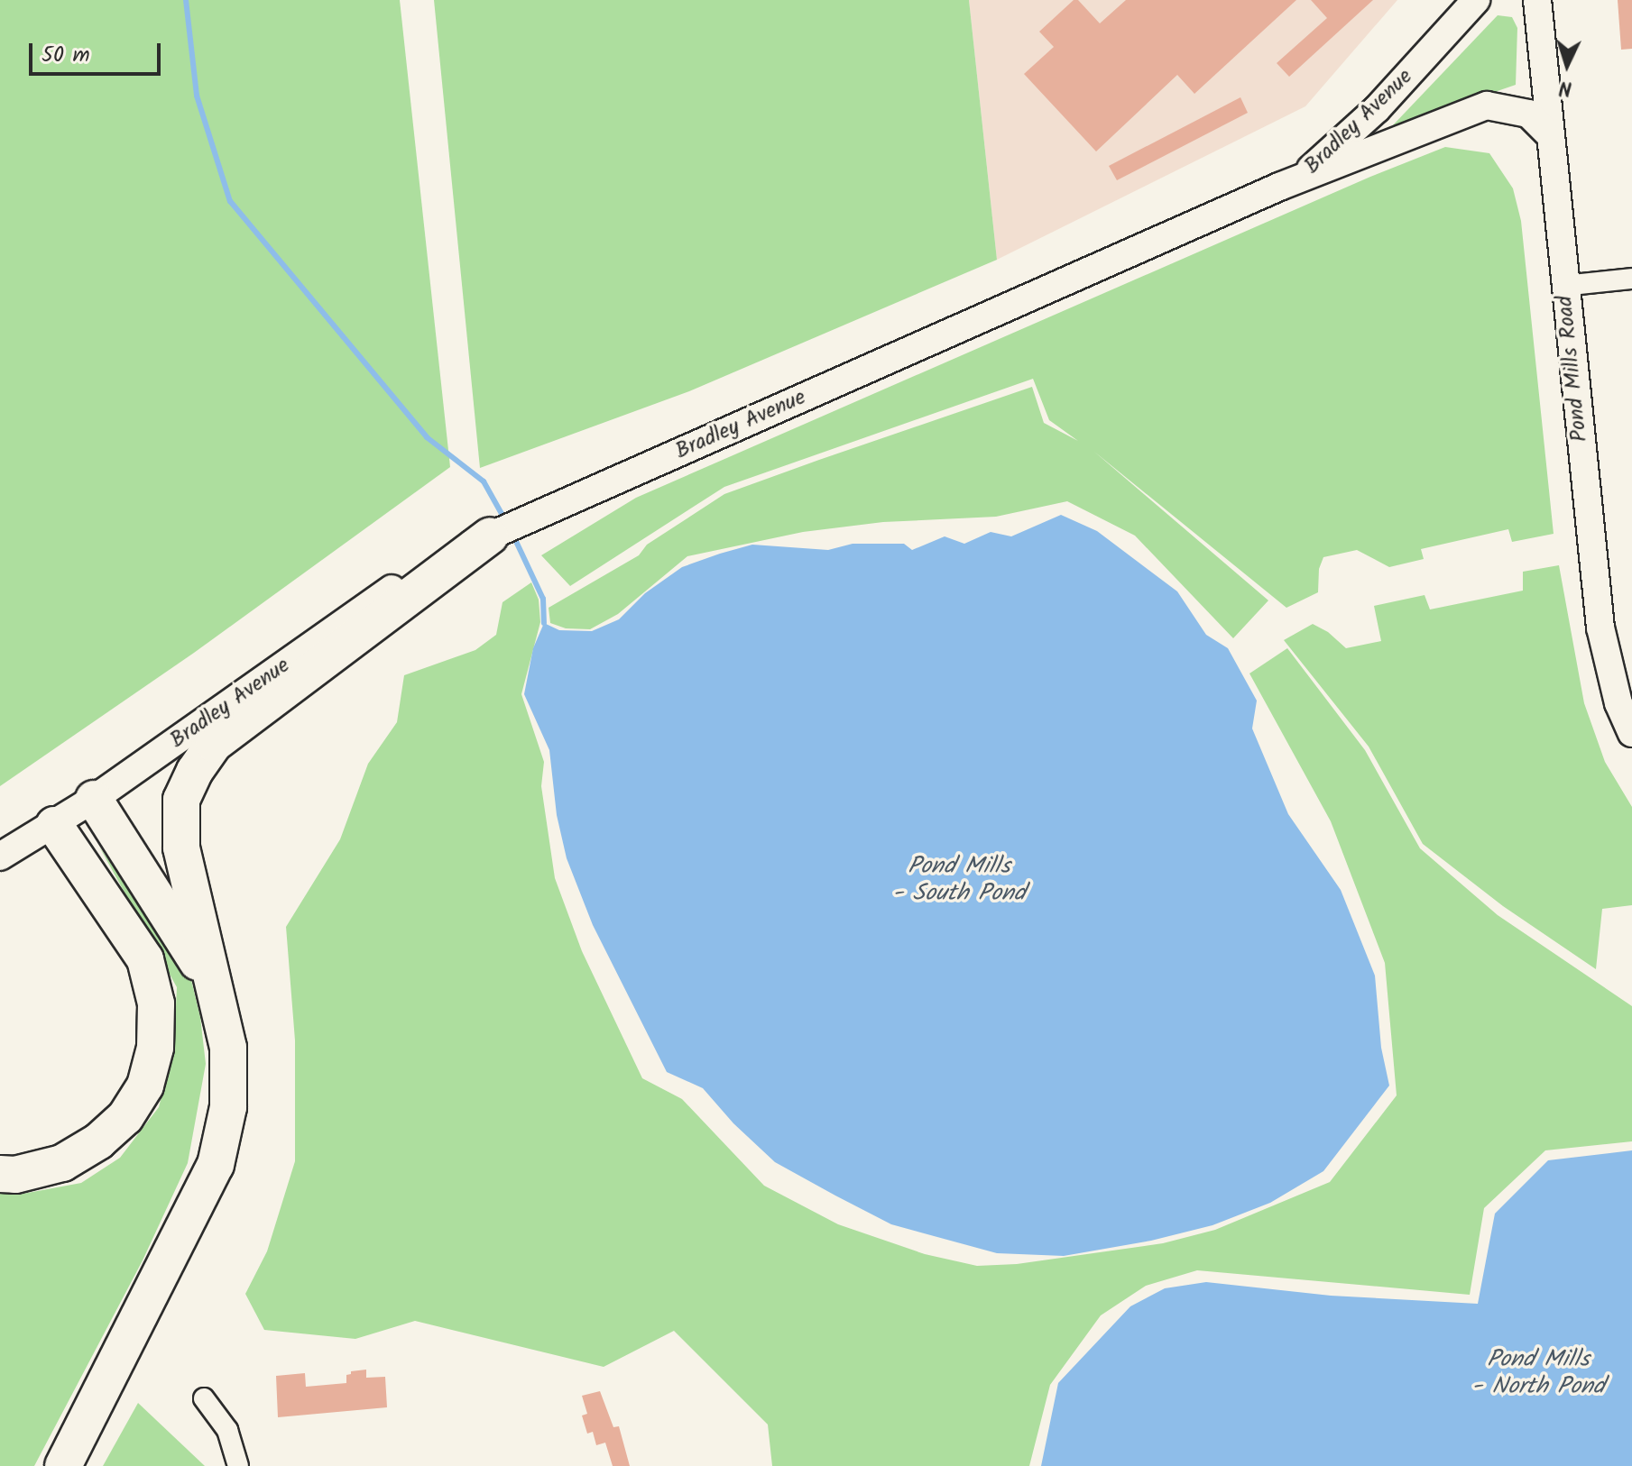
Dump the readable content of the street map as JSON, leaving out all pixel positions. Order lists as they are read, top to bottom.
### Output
{
  "streets": {
    "main road": ["Bradley Avenue", "Pond Mills Road"]
  },
  "water": ["Pond Mills - South Pond", "Pond Mills - North Pond"],
  "scale_bar": "50 m",
  "north": "bottom"
}
